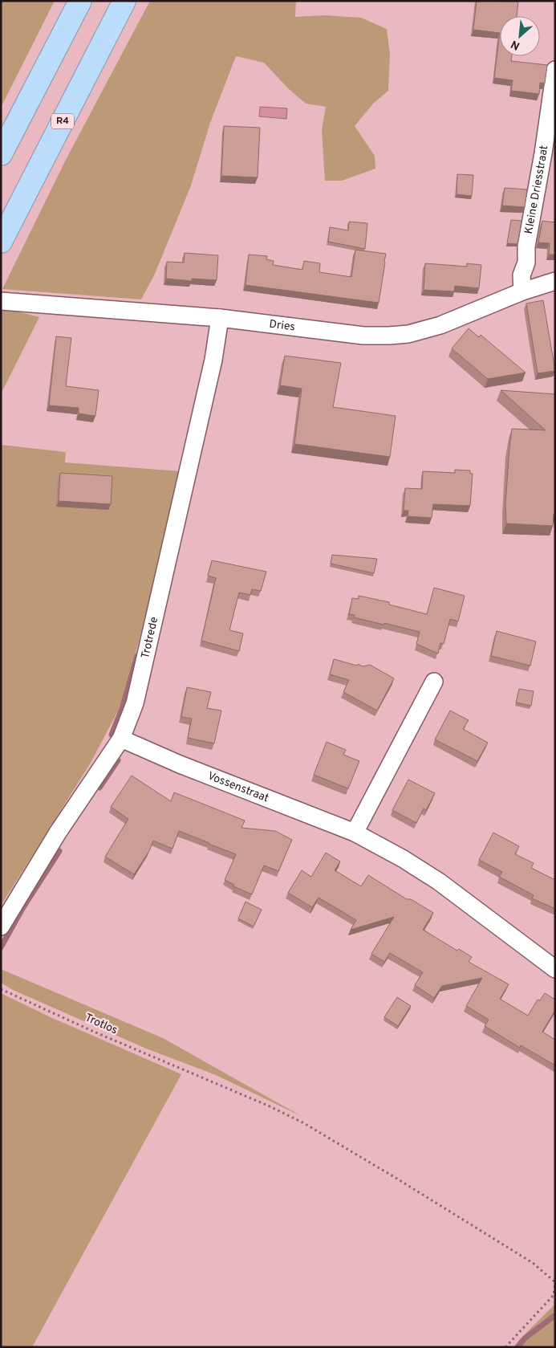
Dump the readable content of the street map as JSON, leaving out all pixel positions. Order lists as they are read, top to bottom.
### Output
{
  "streets": {
    "highway": ["R4"],
    "street": [
      "Kleine Driesstraat",
      "Dries",
      "Trotrede",
      "Vossenstraat"
    ],
    "path": ["Trotlos"]
  },
  "crossings": [
    ["Kleine Driesstraat", "Dries"],
    ["Dries", "Trotrede"],
    ["Trotrede", "Vossenstraat"]
  ],
  "north": "bottom left"
}
